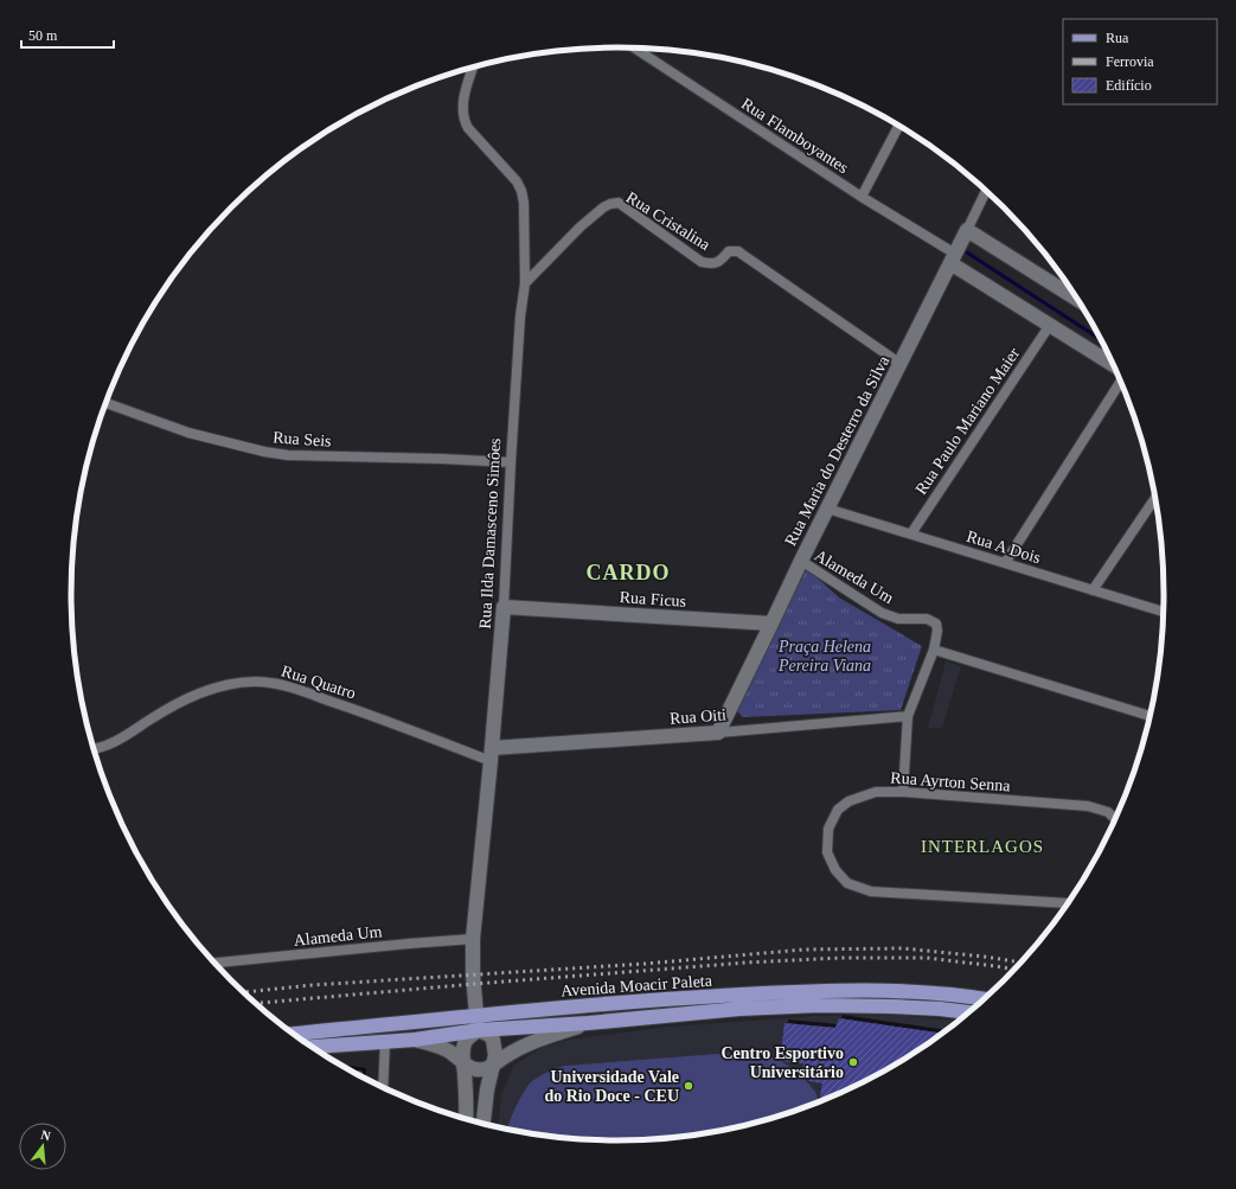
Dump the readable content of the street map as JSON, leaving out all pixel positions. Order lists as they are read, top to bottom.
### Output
{
  "streets": {
    "main road": ["Avenida Moacir Paleta"],
    "street": [
      "Rua Flamboyantes",
      "Rua Cristalina",
      "Rua Paulo Mariano Maier",
      "Rua Seis",
      "Rua Maria do Desterro da Silva",
      "Rua Ilda Damasceno Simôes",
      "Rua A Dois",
      "Alameda Um",
      "Rua Ficus",
      "Rua Quatro",
      "Rua Oiti",
      "Rua Ayrton Senna"
    ]
  },
  "crossings": [
    ["Rua Flamboyantes", "Rua Maria do Desterro da Silva"],
    ["Rua Cristalina", "Rua Maria do Desterro da Silva"],
    ["Rua Cristalina", "Rua Ilda Damasceno Simôes"],
    ["Rua Paulo Mariano Maier", "Rua A Dois"],
    ["Rua Seis", "Rua Ilda Damasceno Simôes"],
    ["Rua Maria do Desterro da Silva", "Rua A Dois"],
    ["Rua Maria do Desterro da Silva", "Alameda Um"],
    ["Rua Maria do Desterro da Silva", "Rua Ficus"],
    ["Rua Maria do Desterro da Silva", "Rua Oiti"],
    ["Rua Ilda Damasceno Simôes", "Alameda Um"],
    ["Rua Ilda Damasceno Simôes", "Rua Ficus"],
    ["Rua Ilda Damasceno Simôes", "Rua Quatro"],
    ["Rua Ilda Damasceno Simôes", "Rua Oiti"],
    ["Rua Ilda Damasceno Simôes", "Avenida Moacir Paleta"],
    ["Alameda Um", "Rua Oiti"],
    ["Alameda Um", "Rua Ayrton Senna"],
    ["Rua Quatro", "Rua Oiti"]
  ],
  "districts": ["CARDO", "INTERLAGOS"],
  "parks": ["Praça Helena Pereira Viana"],
  "places": ["Centro Esportivo Universitário", "Universidade Vale do Rio Doce - CEU"],
  "legend": ["Rua", "Ferrovia", "Edifício"],
  "scale_bar": "50 m",
  "north": "top"
}
